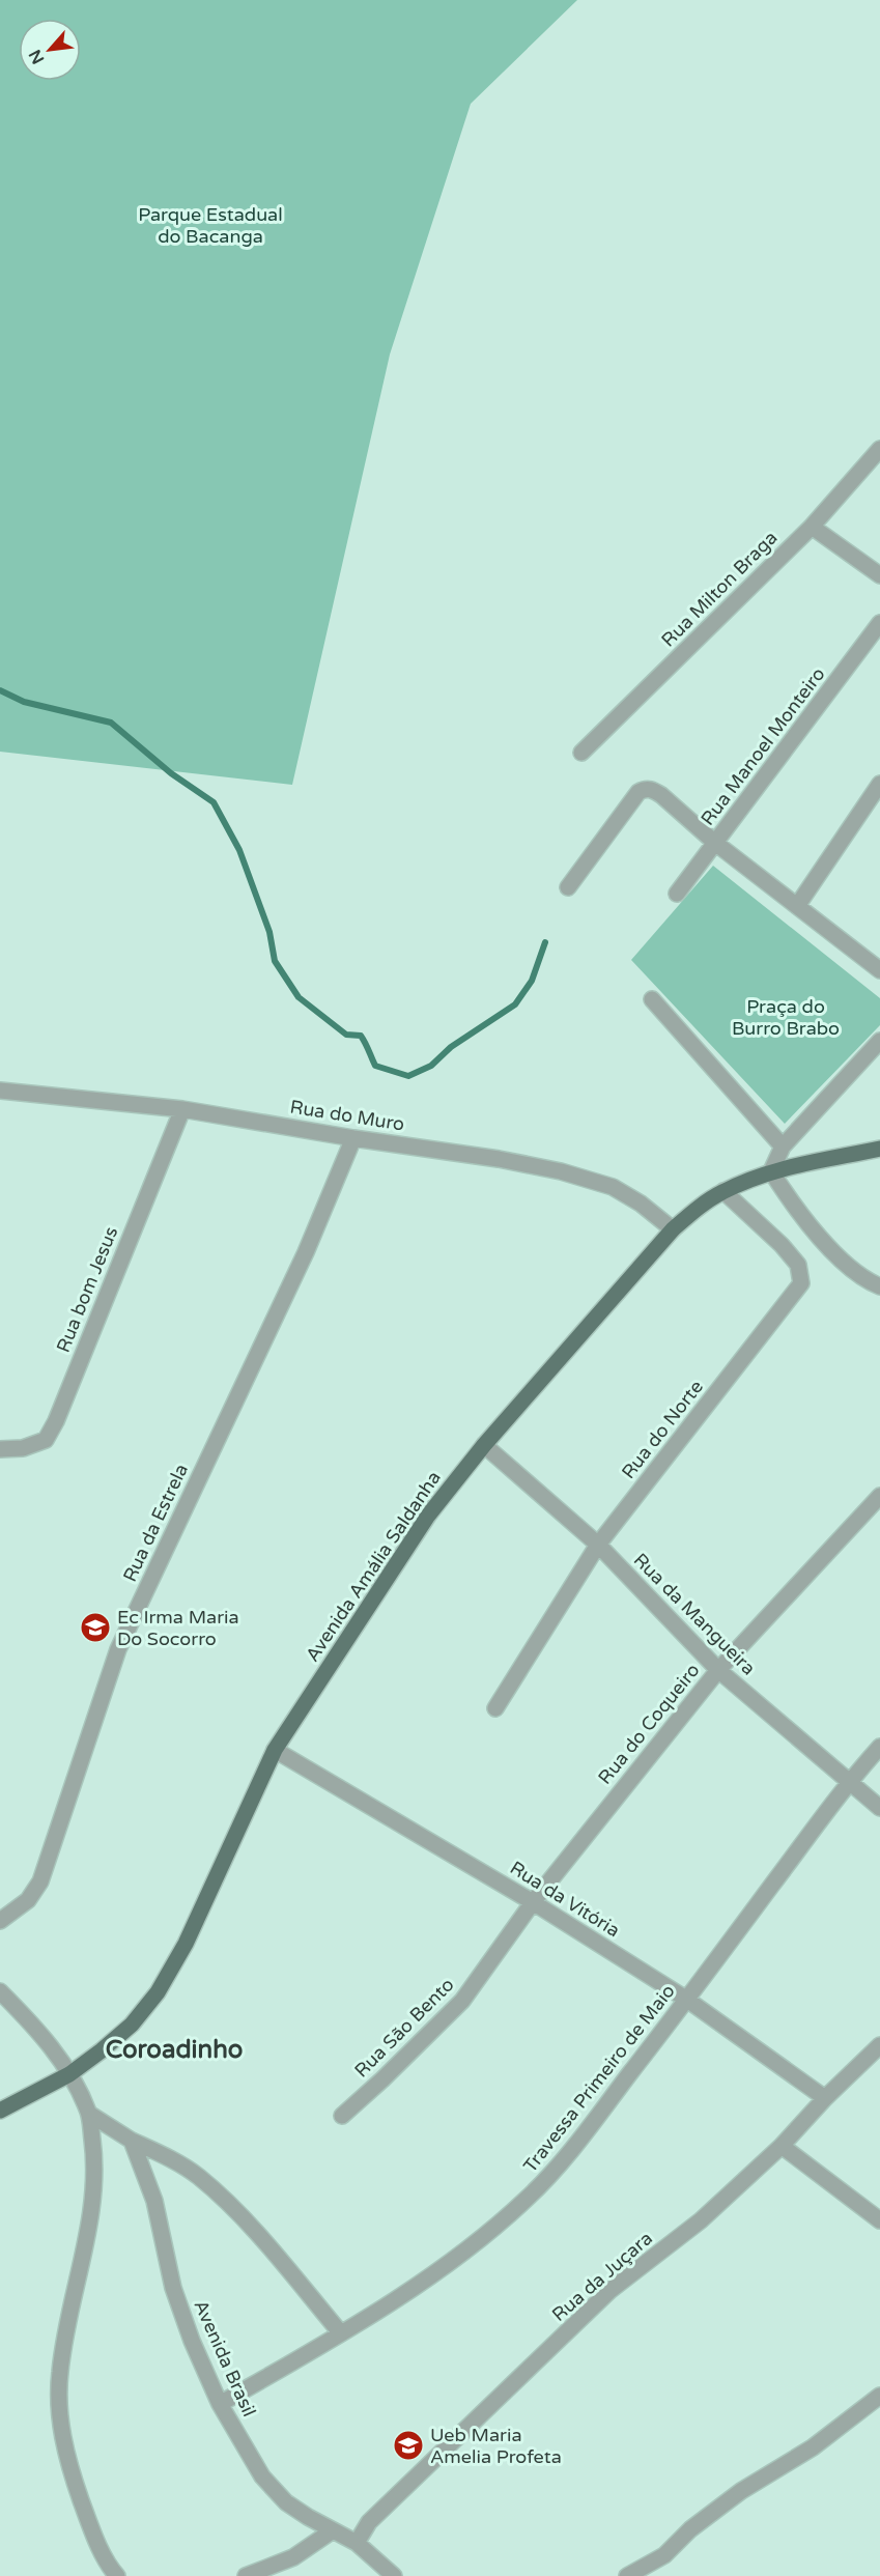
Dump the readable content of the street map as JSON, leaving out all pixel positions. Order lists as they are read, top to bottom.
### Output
{
  "streets": {
    "main road": ["Avenida Amália Saldanha"],
    "street": [
      "Rua Milton Braga",
      "Rua Manoel Monteiro",
      "Rua do Muro",
      "Rua bom Jesus",
      "Rua do Norte",
      "Rua da Estrela",
      "Rua da Mangueira",
      "Rua do Coqueiro",
      "Rua da Vitória",
      "Rua São Bento",
      "Travessa Primeiro de Maio",
      "Rua da Juçara",
      "Avenida Brasil"
    ]
  },
  "crossings": [
    ["Rua do Muro", "Rua bom Jesus"],
    ["Rua do Muro", "Rua da Estrela"],
    ["Rua do Muro", "Avenida Amália Saldanha"],
    ["Rua do Norte", "Avenida Amália Saldanha"],
    ["Rua do Norte", "Rua da Mangueira"],
    ["Avenida Amália Saldanha", "Rua da Mangueira"],
    ["Avenida Amália Saldanha", "Rua da Vitória"],
    ["Rua da Mangueira", "Rua do Coqueiro"],
    ["Rua da Mangueira", "Travessa Primeiro de Maio"],
    ["Rua do Coqueiro", "Rua da Vitória"],
    ["Rua do Coqueiro", "Rua São Bento"],
    ["Rua da Vitória", "Rua São Bento"],
    ["Rua da Vitória", "Travessa Primeiro de Maio"],
    ["Rua da Vitória", "Rua da Juçara"],
    ["Travessa Primeiro de Maio", "Avenida Brasil"],
    ["Rua da Juçara", "Avenida Brasil"]
  ],
  "districts": ["Coroadinho"],
  "parks": ["Parque Estadual do Bacanga", "Praça do Burro Brabo"],
  "places": {
    "school or university": ["Ec Irma Maria Do Socorro", "Ueb Maria Amelia Profeta"]
  },
  "north": "bottom left"
}
